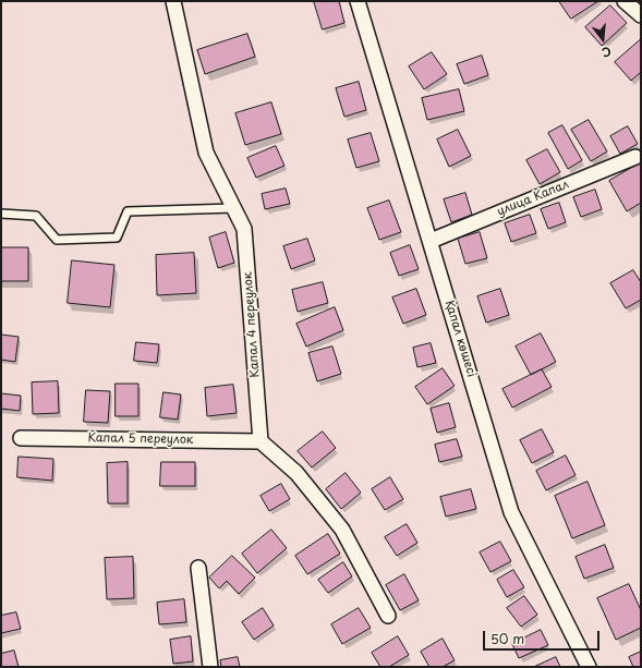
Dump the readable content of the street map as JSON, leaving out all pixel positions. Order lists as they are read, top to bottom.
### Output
{
  "streets": {
    "street": [
      "улица Капал",
      "Капал 4 переулок",
      "Қапал көшесі",
      "Капал 5 переулок"
    ]
  },
  "crossings": [
    ["улица Капал", "Қапал көшесі"],
    ["Капал 4 переулок", "Капал 5 переулок"]
  ],
  "scale_bar": "50 m",
  "north": "bottom"
}
